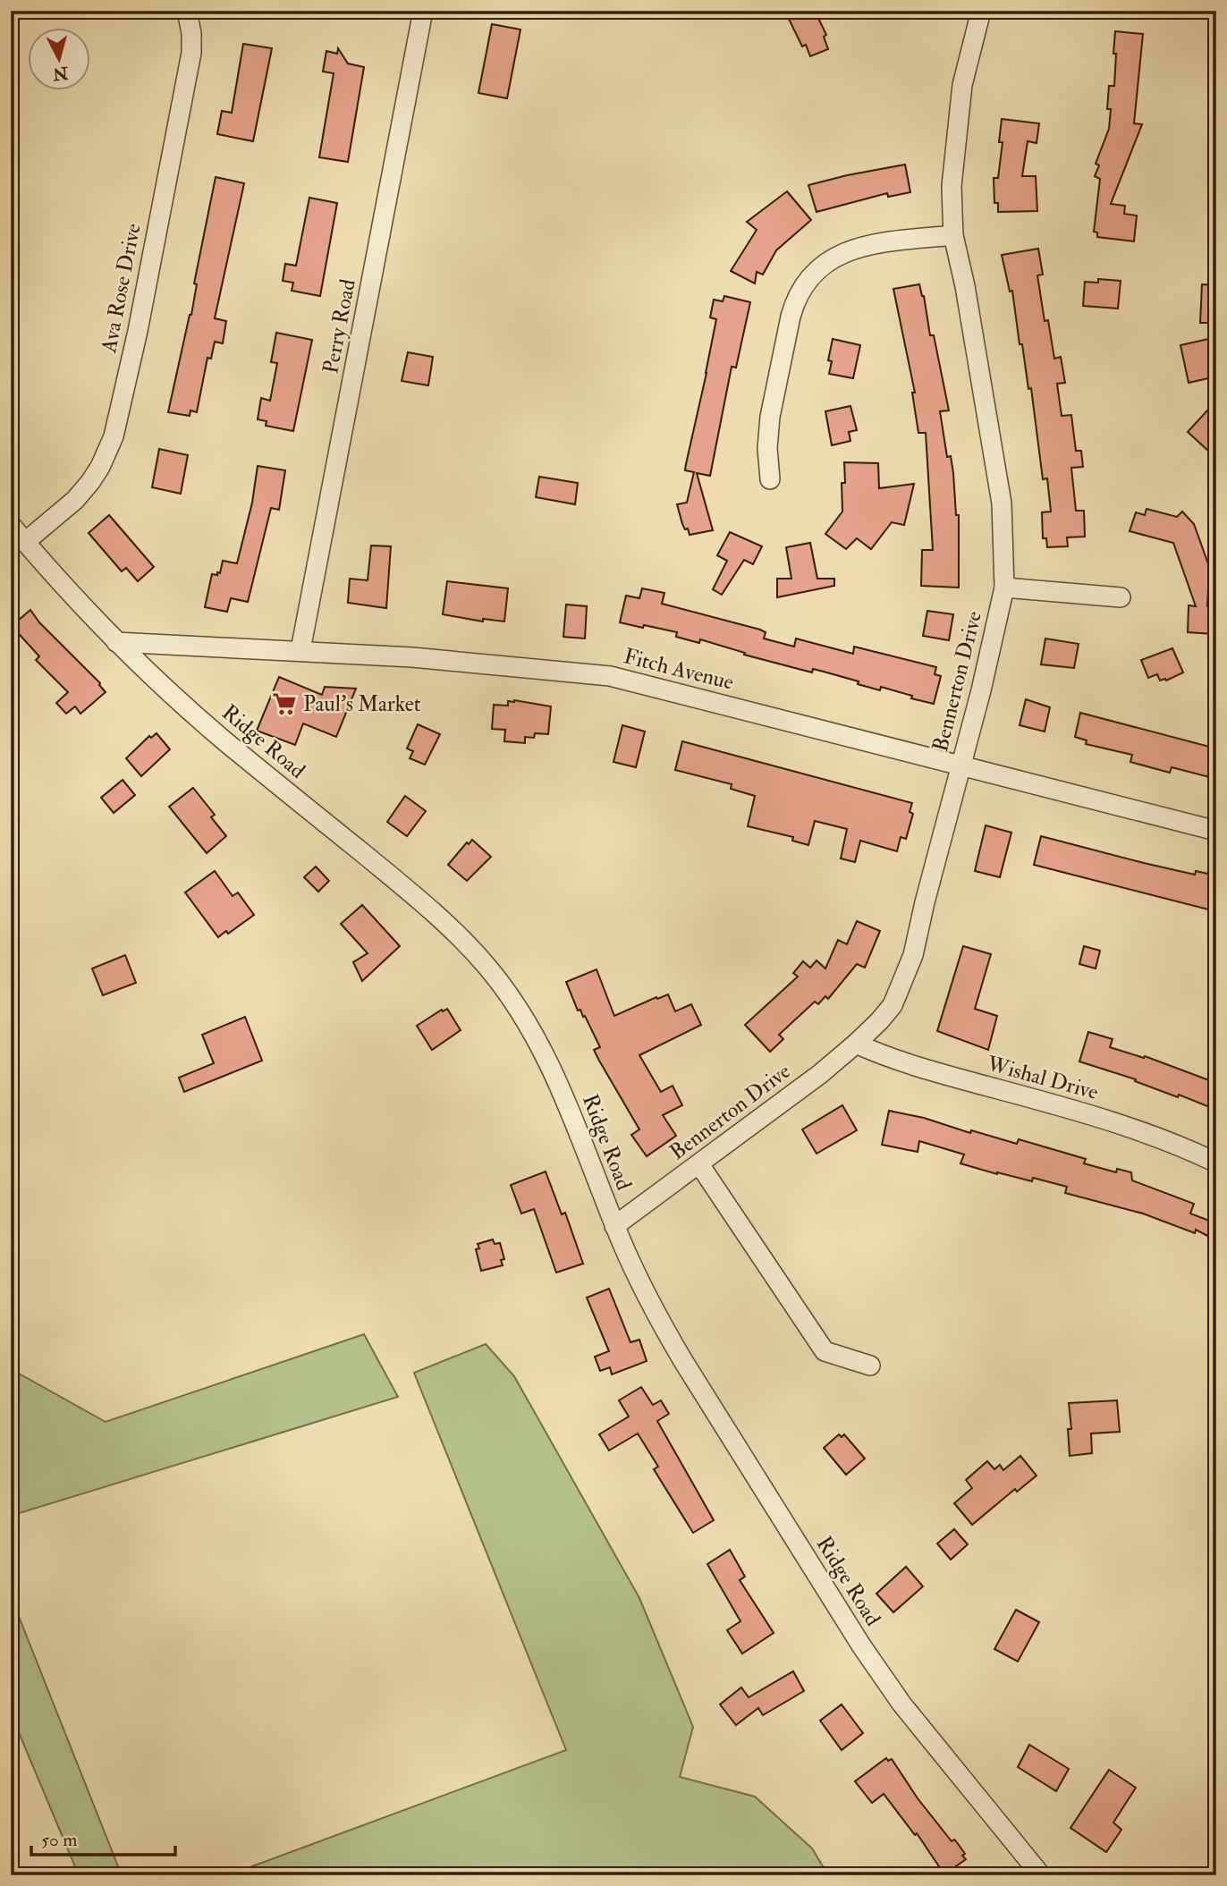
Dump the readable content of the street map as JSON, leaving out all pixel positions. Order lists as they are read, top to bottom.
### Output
{
  "streets": {
    "street": [
      "Ava Rose Drive",
      "Perry Road",
      "Fitch Avenue",
      "Bennerton Drive",
      "Ridge Road",
      "Wishal Drive"
    ]
  },
  "crossings": [
    ["Ava Rose Drive", "Ridge Road"],
    ["Perry Road", "Fitch Avenue"],
    ["Fitch Avenue", "Bennerton Drive"],
    ["Fitch Avenue", "Ridge Road"],
    ["Bennerton Drive", "Ridge Road"],
    ["Bennerton Drive", "Wishal Drive"]
  ],
  "places": {
    "supermarket": ["Paul’s Market"]
  },
  "scale_bar": "50 m",
  "north": "bottom"
}
